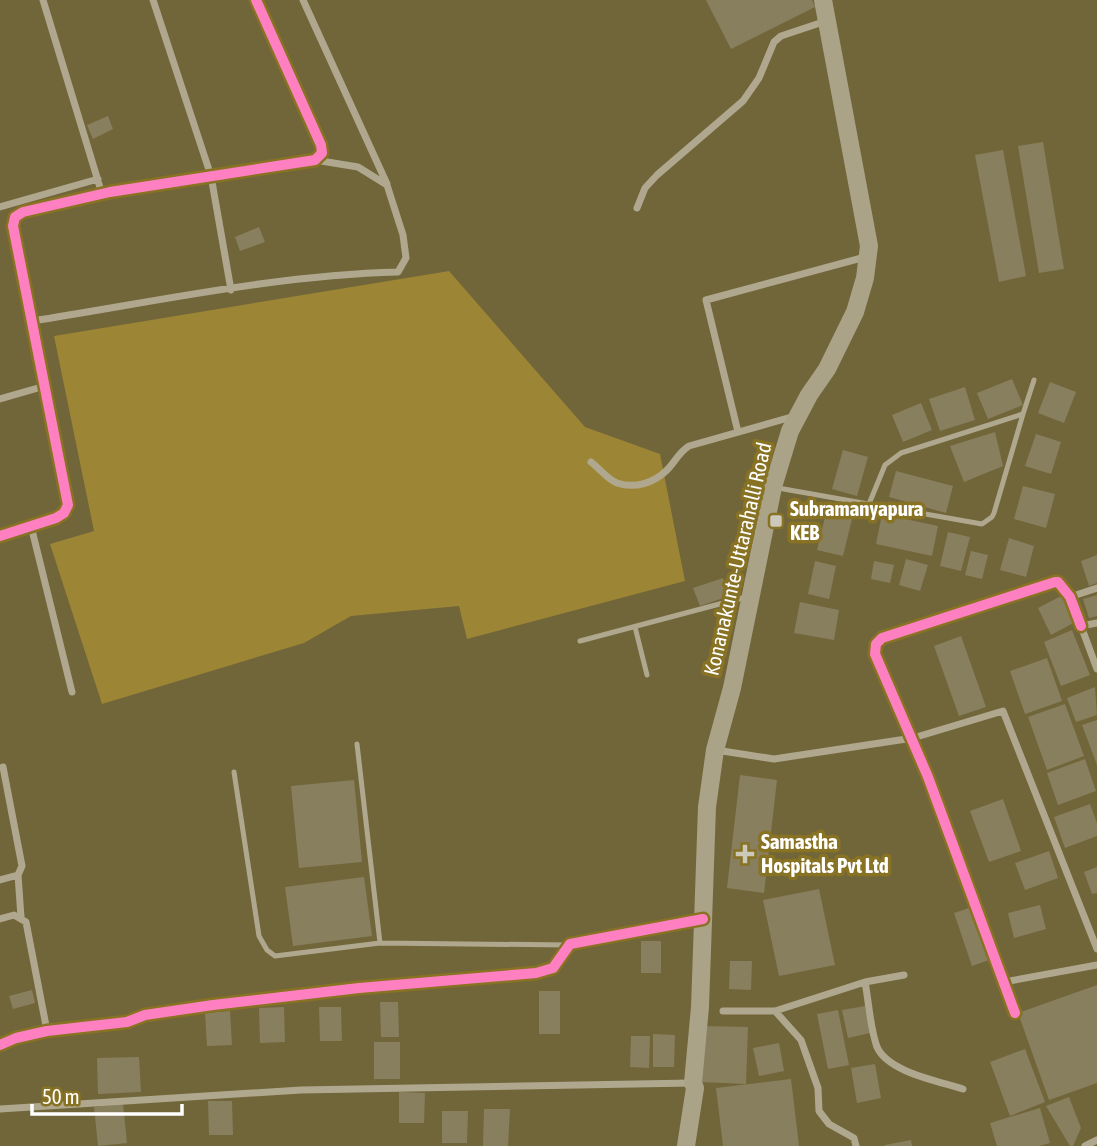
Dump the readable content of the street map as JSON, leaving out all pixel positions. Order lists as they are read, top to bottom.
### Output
{
  "streets": {
    "main road": ["Konanakunte-Uttarahalli Road"]
  },
  "places": {
    "transit": ["Subramanyapura KEB"],
    "health": ["Samastha Hospitals Pvt Ltd"]
  },
  "scale_bar": "50 m"
}
